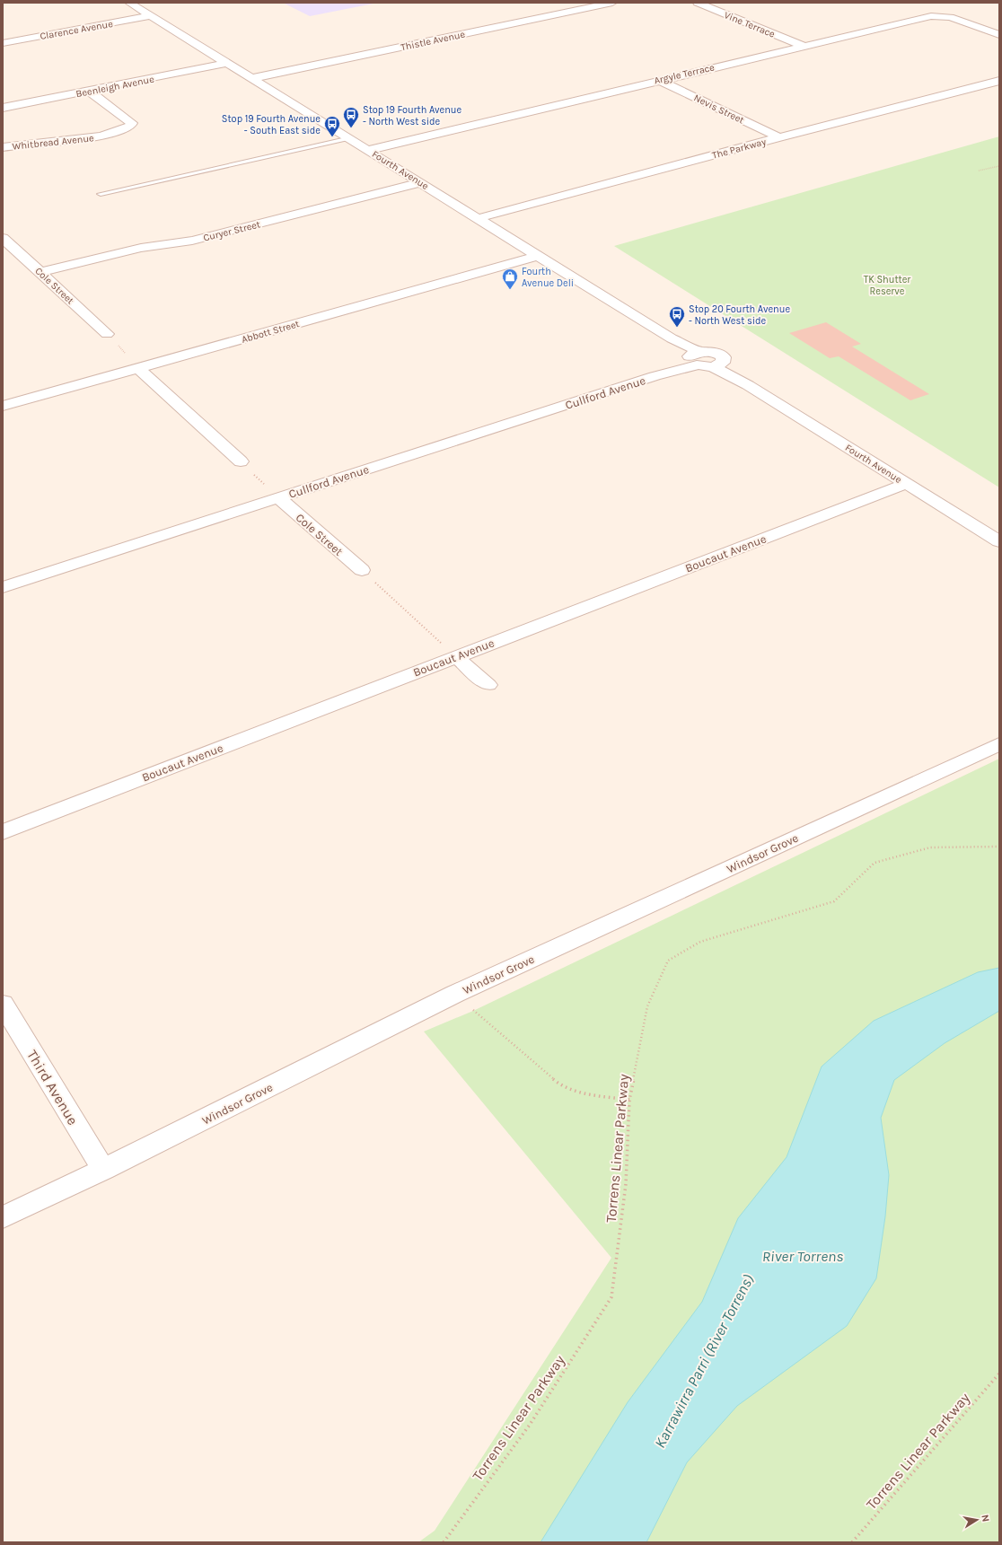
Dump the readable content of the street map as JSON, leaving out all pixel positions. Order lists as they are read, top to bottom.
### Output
{
  "streets": {
    "street": [
      "Vine Terrace",
      "Clarence Avenue",
      "Thistle Avenue",
      "Argyle Terrace",
      "Beenleigh Avenue",
      "Nevis Street",
      "Whitbread Avenue",
      "The Parkway",
      "Fourth Avenue",
      "Curyer Street",
      "Cole Street",
      "Abbott Street",
      "Cullford Avenue",
      "Boucaut Avenue",
      "Windsor Grove",
      "Third Avenue"
    ],
    "path": ["Torrens Linear Parkway"]
  },
  "crossings": [
    ["Vine Terrace", "Argyle Terrace"],
    ["Clarence Avenue", "Fourth Avenue"],
    ["Thistle Avenue", "Fourth Avenue"],
    ["Argyle Terrace", "Nevis Street"],
    ["Argyle Terrace", "Fourth Avenue"],
    ["Beenleigh Avenue", "Whitbread Avenue"],
    ["Beenleigh Avenue", "Fourth Avenue"],
    ["Nevis Street", "The Parkway"],
    ["The Parkway", "Fourth Avenue"],
    ["Fourth Avenue", "Curyer Street"],
    ["Fourth Avenue", "Abbott Street"],
    ["Fourth Avenue", "Cullford Avenue"],
    ["Fourth Avenue", "Boucaut Avenue"],
    ["Curyer Street", "Cole Street"],
    ["Cole Street", "Cullford Avenue"],
    ["Windsor Grove", "Third Avenue"]
  ],
  "water": ["River Torrens", "Karrawirra Parri (River Torrens)"],
  "parks": ["TK Shutter Reserve"],
  "places": {
    "bus stop": ["Stop 19 Fourth Avenue - North West side", "Stop 19 Fourth Avenue - South East side", "Stop 20 Fourth Avenue - North West side"],
    "shop": ["Fourth Avenue Deli"]
  },
  "north": "right"
}
